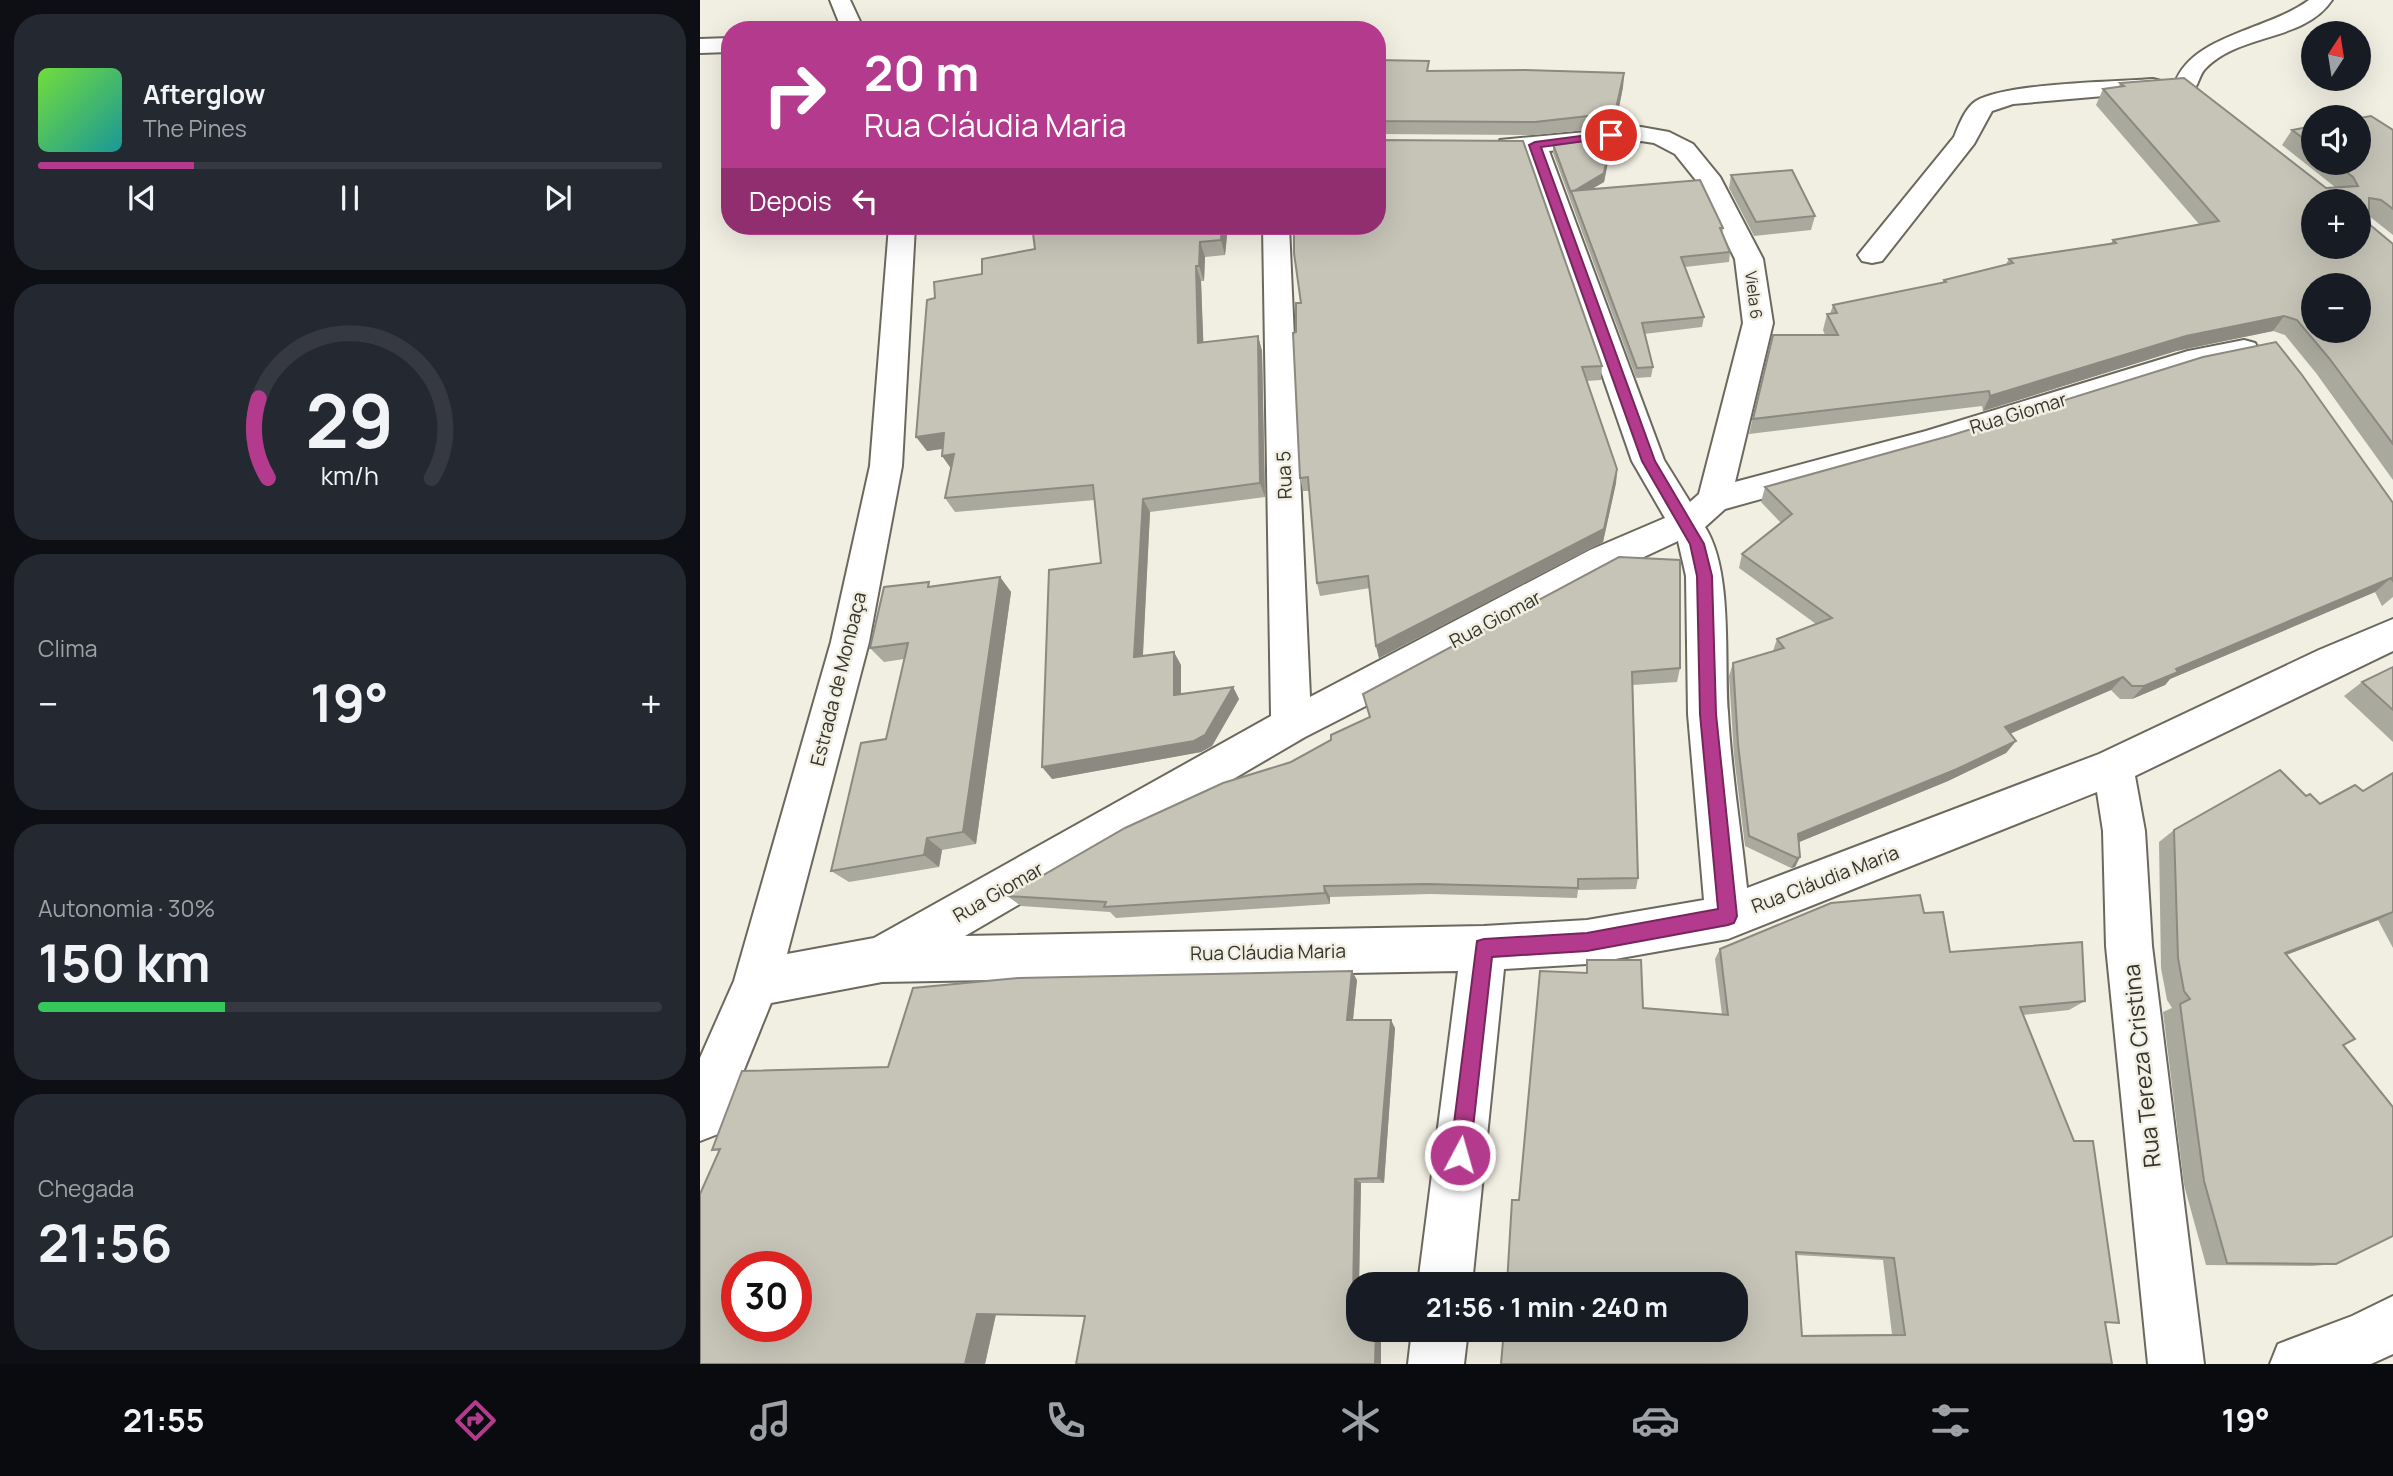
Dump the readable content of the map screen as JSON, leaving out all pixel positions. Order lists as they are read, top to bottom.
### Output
{
  "streets": {
    "street": [
      "Viela 6",
      "Rua Giomar",
      "Rua 5",
      "Estrada de Monbaça",
      "Rua Cláudia Maria",
      "Rua Tereza Cristina"
    ]
  },
  "crossings": [
    ["Viela 6", "Rua Giomar"],
    ["Rua Giomar", "Rua 5"],
    ["Rua Giomar", "Estrada de Monbaça"],
    ["Rua Giomar", "Rua Cláudia Maria"],
    ["Rua Cláudia Maria", "Rua Tereza Cristina"]
  ],
  "north": "top",
  "page": {
    "map_buttons": ["+", "−"],
    "turn": ["20 m", "Rua Cláudia Maria"],
    "song": ["Afterglow", "The Pines"],
    "then": "Depois",
    "tile": [
      "Clima",
      ["Autonomia · 30%", "150 km"],
      ["Chegada", "21:56"]
    ],
    "heat": ["−", "19°", "+"],
    "limit": "30",
    "trip": "21:56 · 1 min · 240 m",
    "tabs": ["21:55", "19°"],
    "gauge": ["29", "km/h"]
  }
}
